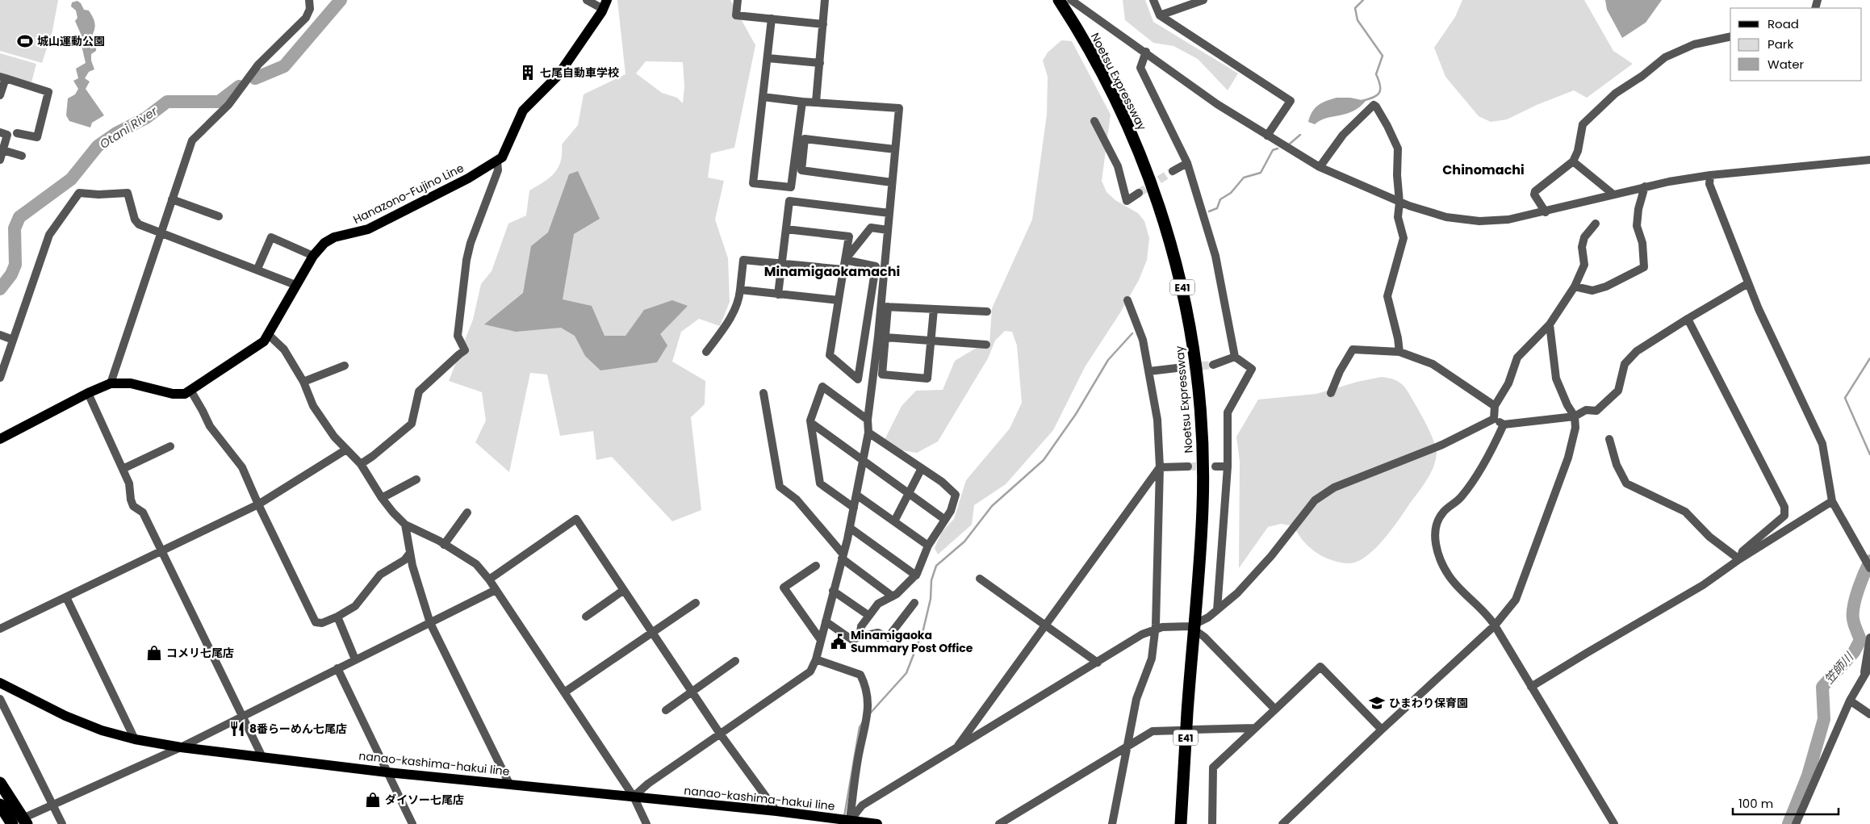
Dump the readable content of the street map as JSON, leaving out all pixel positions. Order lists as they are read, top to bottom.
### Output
{
  "streets": {
    "highway": ["Noetsu Expressway", "E41"],
    "main road": ["Hanazono-Fujino Line", "nanao-kashima-hakui line"]
  },
  "districts": ["Chinomachi", "Minamigaokamachi"],
  "water": ["Otani River", "笠師川"],
  "places": {
    "sports": ["城山運動公園"],
    "building": ["七尾自動車学校"],
    "public building": ["Minamigaoka Summary Post Office"],
    "shop": ["コメリ七尾店", "ダイソー七尾店"],
    "school or university": ["ひまわり保育園"],
    "restaurant": ["8番らーめん七尾店"]
  },
  "legend": ["Road", "Park", "Water"],
  "scale_bar": "100 m"
}
